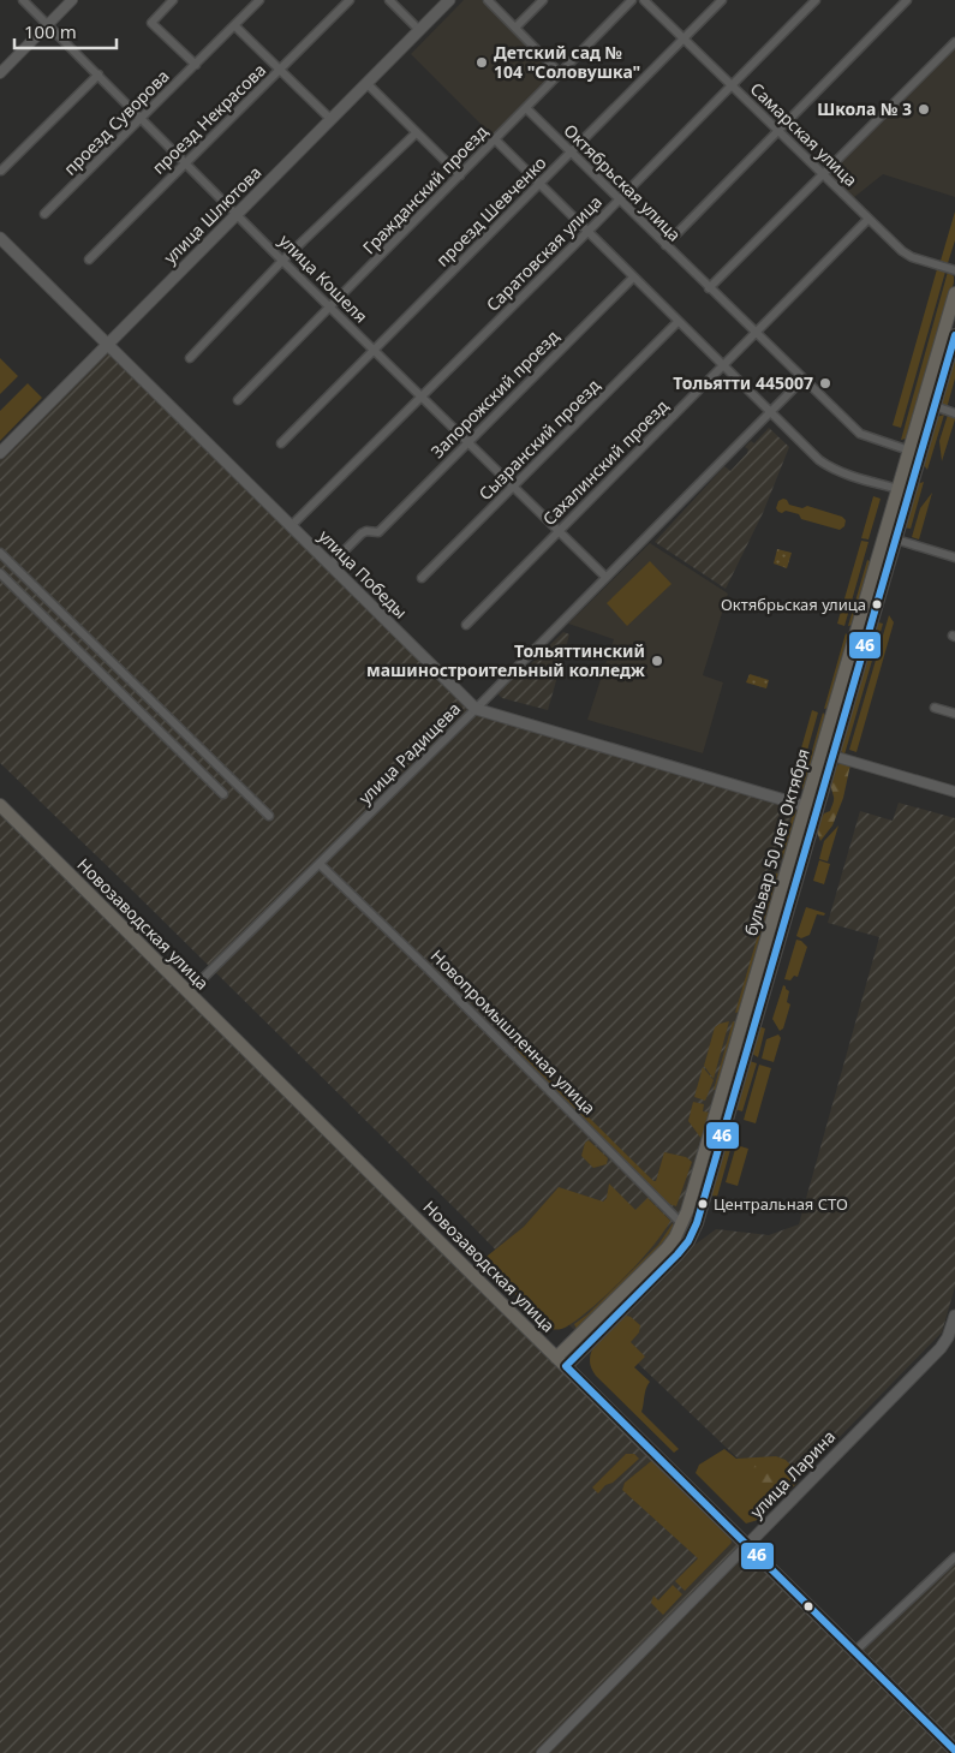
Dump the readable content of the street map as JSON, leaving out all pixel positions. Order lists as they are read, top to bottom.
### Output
{
  "streets": {
    "main road": [
      "улица Шлютова",
      "улица Победы",
      "бульвар 50 лет Октября",
      "Новозаводская улица",
      "улица Ларина"
    ],
    "street": [
      "проезд Некрасова",
      "проезд Суворова",
      "Самарская улица",
      "Октябрьская улица",
      "Гражданский проезд",
      "проезд Шевченко",
      "Саратовская улица",
      "улица Кошеля",
      "Запорожский проезд",
      "Сызранский проезд",
      "Сахалинский проезд",
      "улица Радищева",
      "Новопромышленная улица"
    ]
  },
  "crossings": [
    ["проезд Некрасова", "улица Кошеля"],
    ["проезд Суворова", "улица Кошеля"],
    ["Самарская улица", "проезд Шевченко"],
    ["Самарская улица", "Саратовская улица"],
    ["Самарская улица", "Сахалинский проезд"],
    ["Октябрьская улица", "Гражданский проезд"],
    ["Октябрьская улица", "проезд Шевченко"],
    ["Октябрьская улица", "Саратовская улица"],
    ["Октябрьская улица", "Сахалинский проезд"],
    ["Октябрьская улица", "улица Радищева"],
    ["Октябрьская улица", "бульвар 50 лет Октября"],
    ["Гражданский проезд", "улица Кошеля"],
    ["проезд Шевченко", "улица Кошеля"],
    ["улица Шлютова", "улица Кошеля"],
    ["улица Шлютова", "улица Победы"],
    ["Саратовская улица", "улица Кошеля"],
    ["Саратовская улица", "улица Победы"],
    ["улица Кошеля", "Запорожский проезд"],
    ["улица Кошеля", "Сызранский проезд"],
    ["улица Кошеля", "Сахалинский проезд"],
    ["улица Кошеля", "улица Радищева"],
    ["Запорожский проезд", "улица Победы"],
    ["улица Победы", "улица Радищева"],
    ["улица Победы", "бульвар 50 лет Октября"],
    ["улица Радищева", "Новозаводская улица"],
    ["улица Радищева", "Новопромышленная улица"],
    ["бульвар 50 лет Октября", "Новозаводская улица"],
    ["бульвар 50 лет Октября", "Новопромышленная улица"],
    ["Новозаводская улица", "улица Ларина"]
  ],
  "places": [
    "Детский сад № 104 \"Соловушка\"",
    "Школа № 3",
    "Тольятти 445007",
    "Октябрьская улица",
    "Тольяттинский машиностроительный колледж",
    "Центральная СТО"
  ],
  "lines": ["transit line 46"],
  "scale_bar": "100 m"
}
